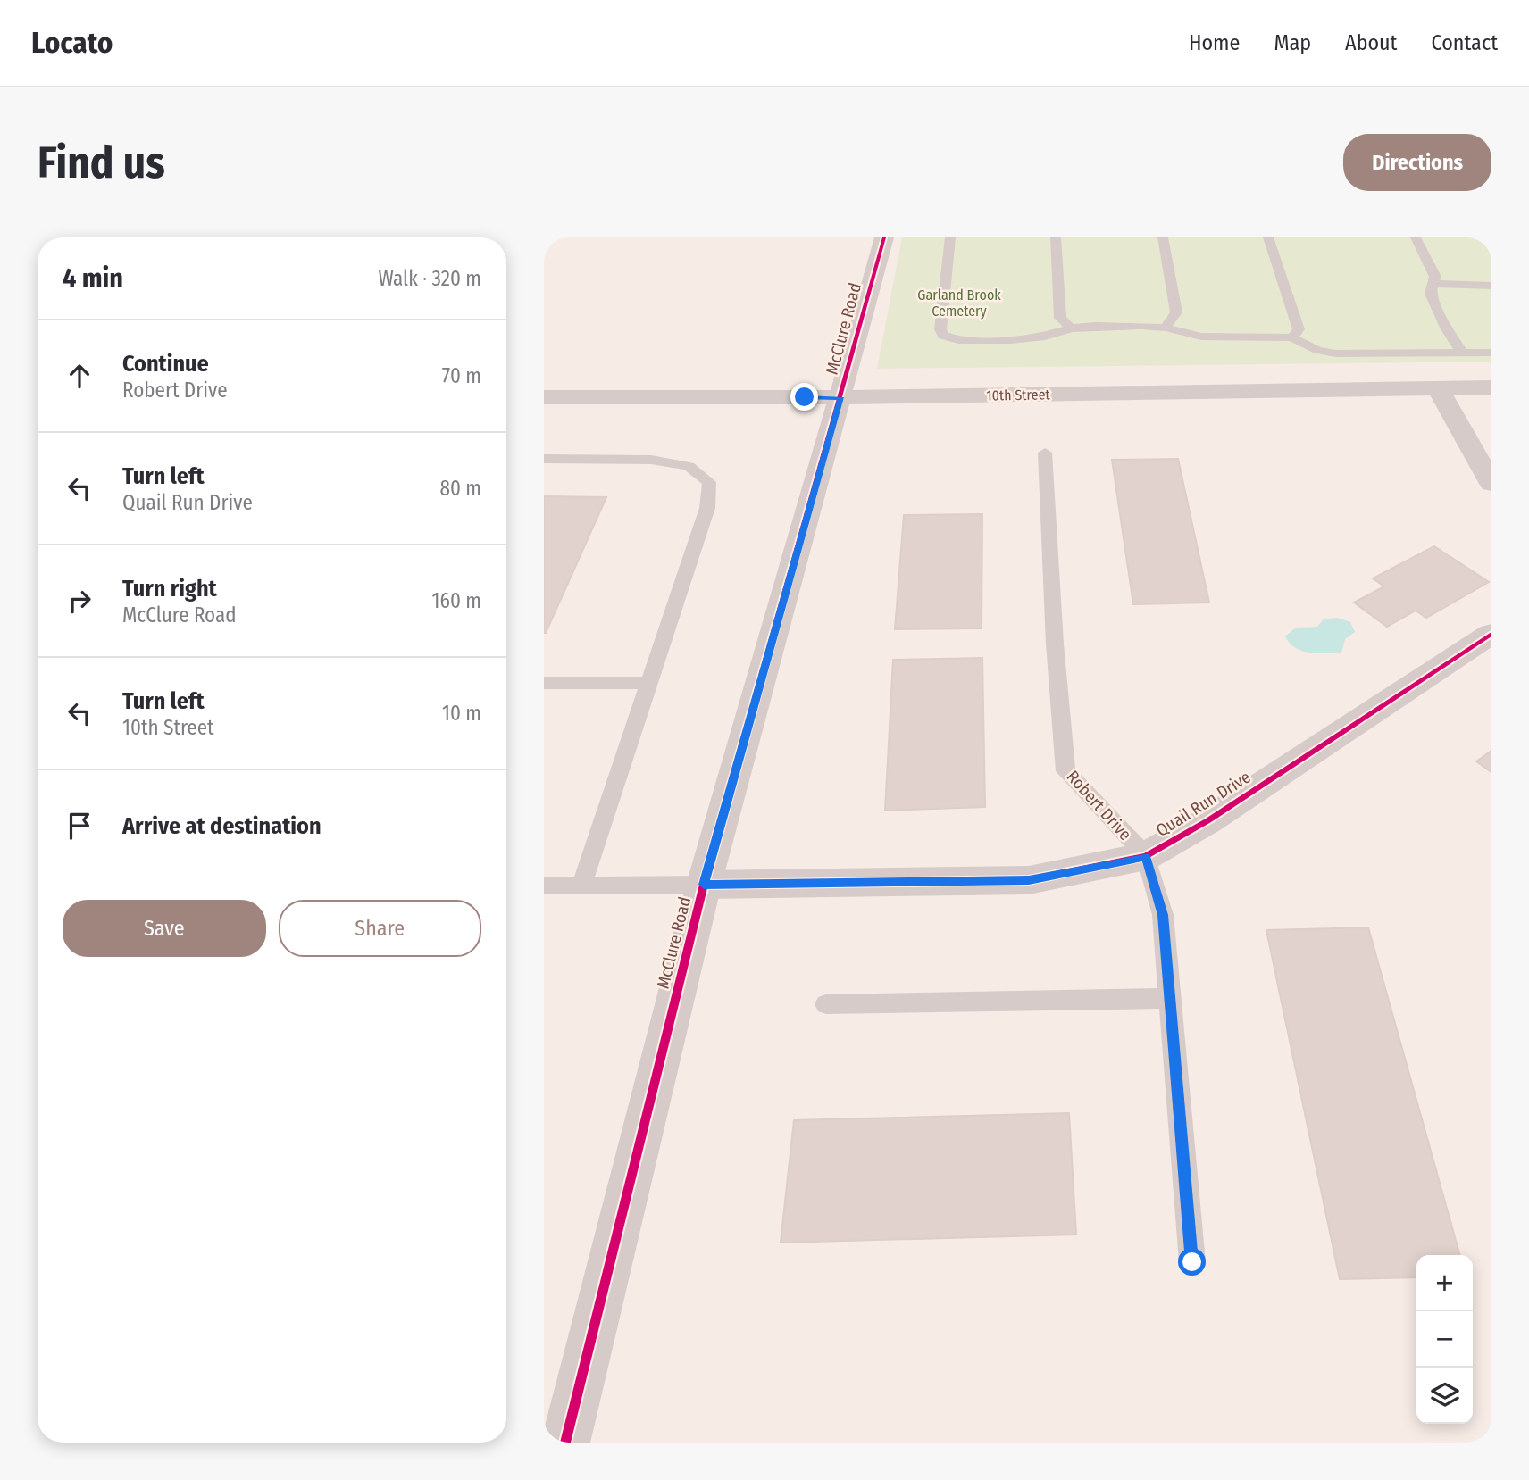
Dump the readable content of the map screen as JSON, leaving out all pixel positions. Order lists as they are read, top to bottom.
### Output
{
  "streets": {
    "street": ["McClure Road", "10th Street", "Quail Run Drive"],
    "lane": ["Robert Drive"]
  },
  "crossings": [
    ["McClure Road", "10th Street"],
    ["McClure Road", "Quail Run Drive"],
    ["Quail Run Drive", "Robert Drive"]
  ],
  "parks": ["Garland Brook Cemetery"],
  "page": {
    "header": "Locato",
    "nav": [
      "Home",
      "Map",
      "About",
      "Contact"
    ],
    "buttons": [
      "Directions",
      ["Save", "Share"]
    ],
    "title": "Find us",
    "heading": ["4 min", "Walk · 320 m"],
    "list": [
      ["Continue", "Robert Drive", "70 m"],
      ["Turn left", "Quail Run Drive", "80 m"],
      ["Turn right", "McClure Road", "160 m"],
      ["Turn left", "10th Street", "10 m"],
      "Arrive at destination"
    ],
    "map_buttons": ["+", "−"]
  }
}
